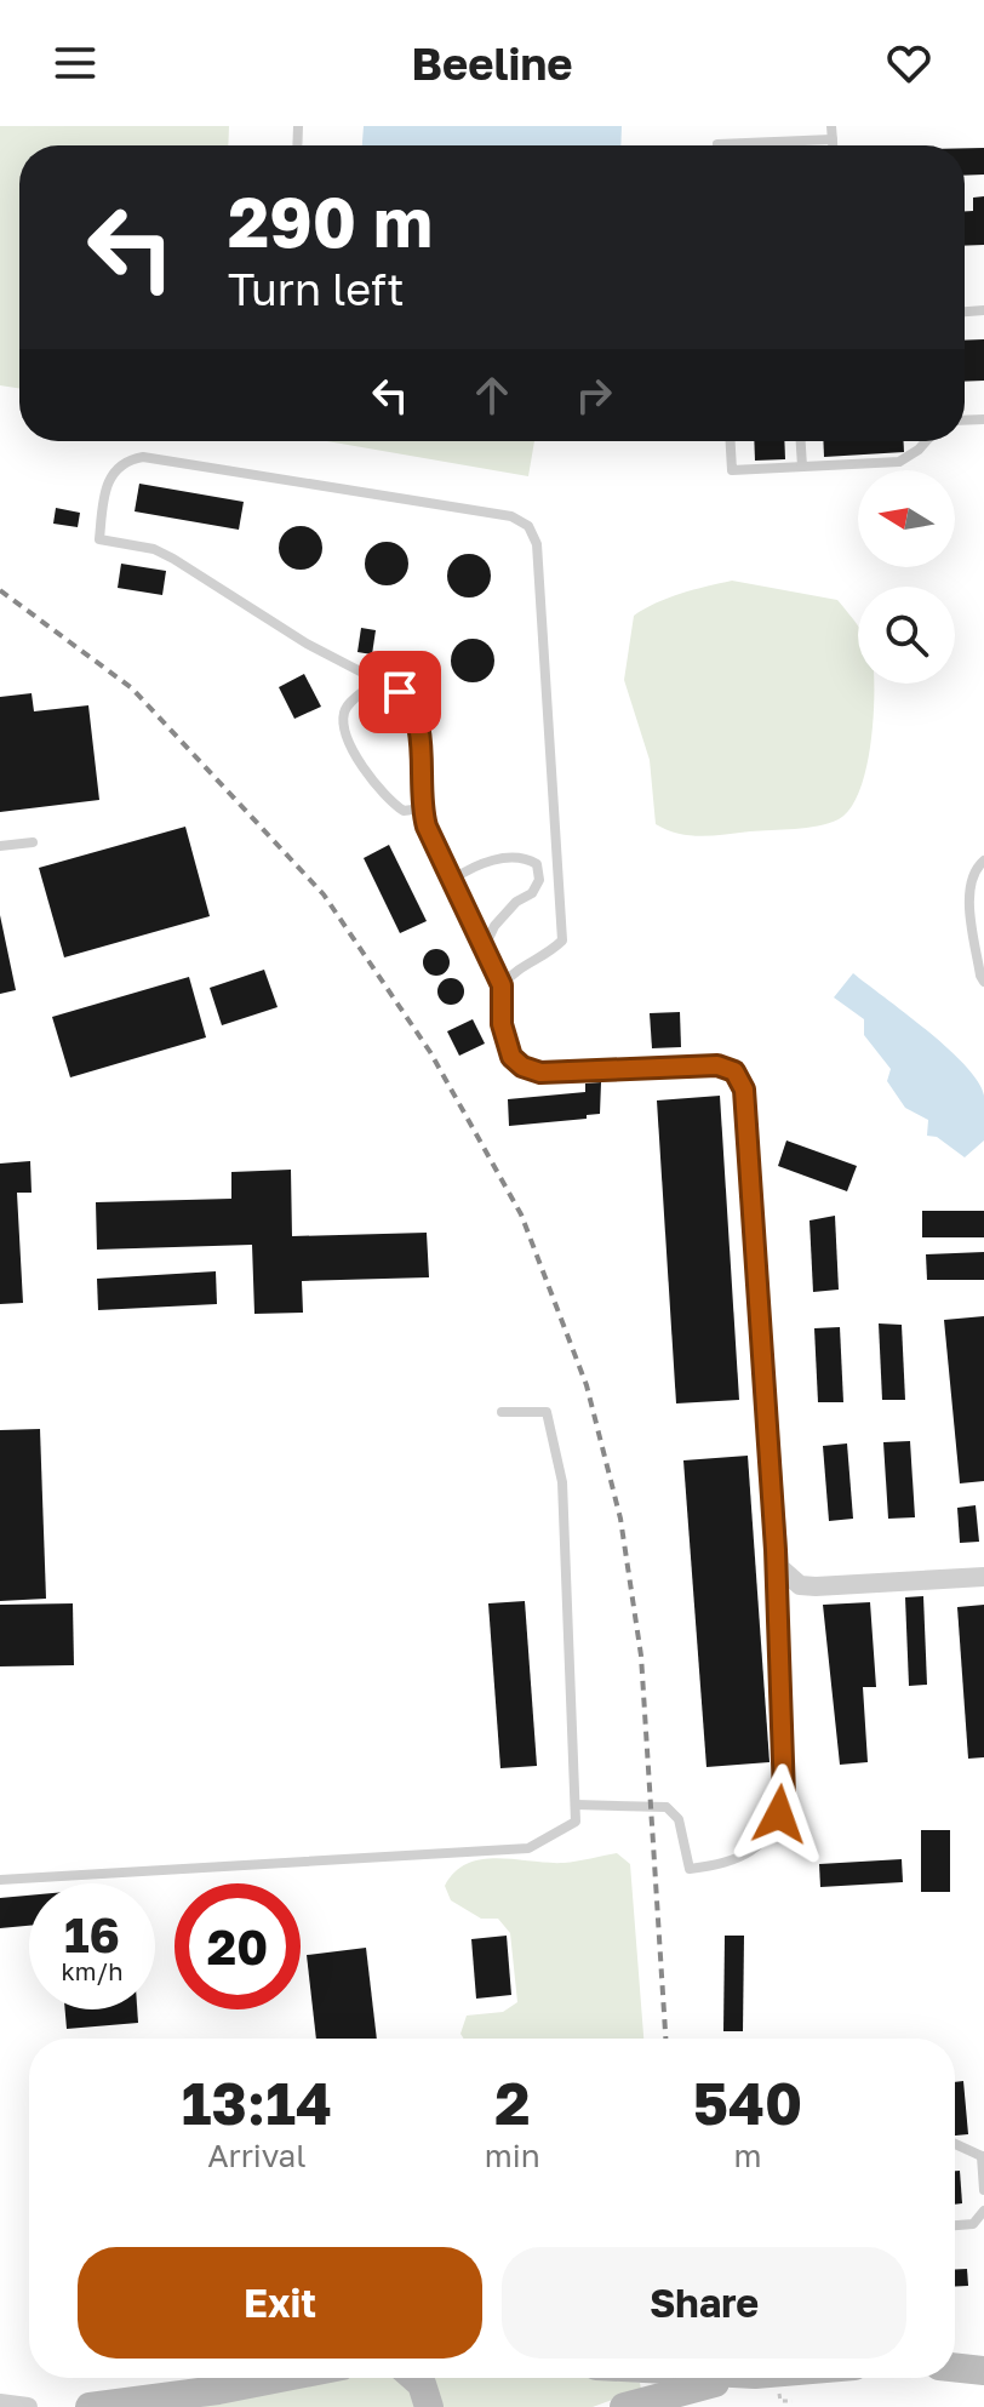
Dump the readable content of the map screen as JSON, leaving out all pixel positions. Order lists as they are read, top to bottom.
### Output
{
  "north": "left",
  "page": {
    "header": "Beeline",
    "turn": ["290 m", "Turn left"],
    "speed": "16 km/h",
    "limit": "20",
    "eta": [
      "13:14",
      "Arrival",
      "2",
      "min",
      "540",
      "m"
    ],
    "buttons": ["Exit", "Share"]
  }
}
